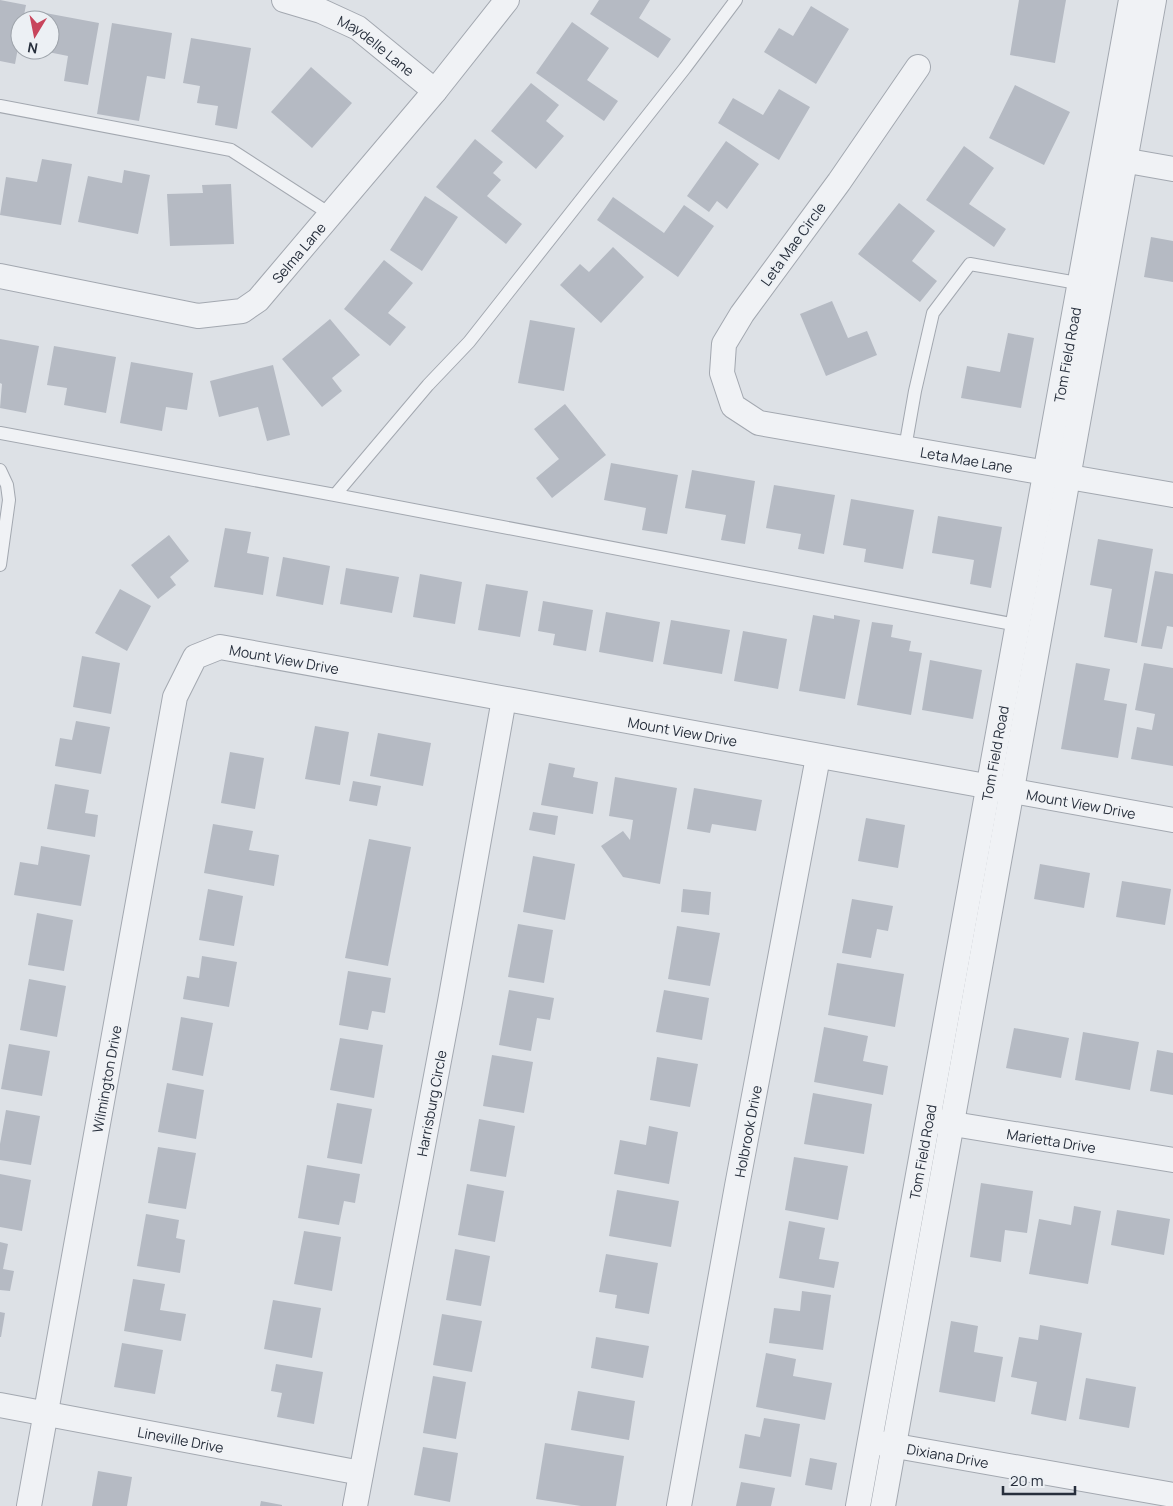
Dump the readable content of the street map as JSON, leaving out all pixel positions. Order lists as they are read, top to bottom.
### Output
{
  "streets": {
    "street": [
      "Maydelle Lane",
      "Leta Mae Circle",
      "Selma Lane",
      "Tom Field Road",
      "Leta Mae Lane",
      "Mount View Drive",
      "Wilmington Drive",
      "Harrisburg Circle",
      "Holbrook Drive",
      "Marietta Drive",
      "Lineville Drive",
      "Dixiana Drive"
    ]
  },
  "crossings": [
    ["Maydelle Lane", "Selma Lane"],
    ["Leta Mae Circle", "Leta Mae Lane"],
    ["Tom Field Road", "Leta Mae Lane"],
    ["Tom Field Road", "Mount View Drive"],
    ["Tom Field Road", "Marietta Drive"],
    ["Tom Field Road", "Dixiana Drive"],
    ["Mount View Drive", "Wilmington Drive"],
    ["Mount View Drive", "Harrisburg Circle"],
    ["Mount View Drive", "Holbrook Drive"],
    ["Wilmington Drive", "Lineville Drive"],
    ["Harrisburg Circle", "Lineville Drive"]
  ],
  "scale_bar": "20 m",
  "north": "bottom"
}
